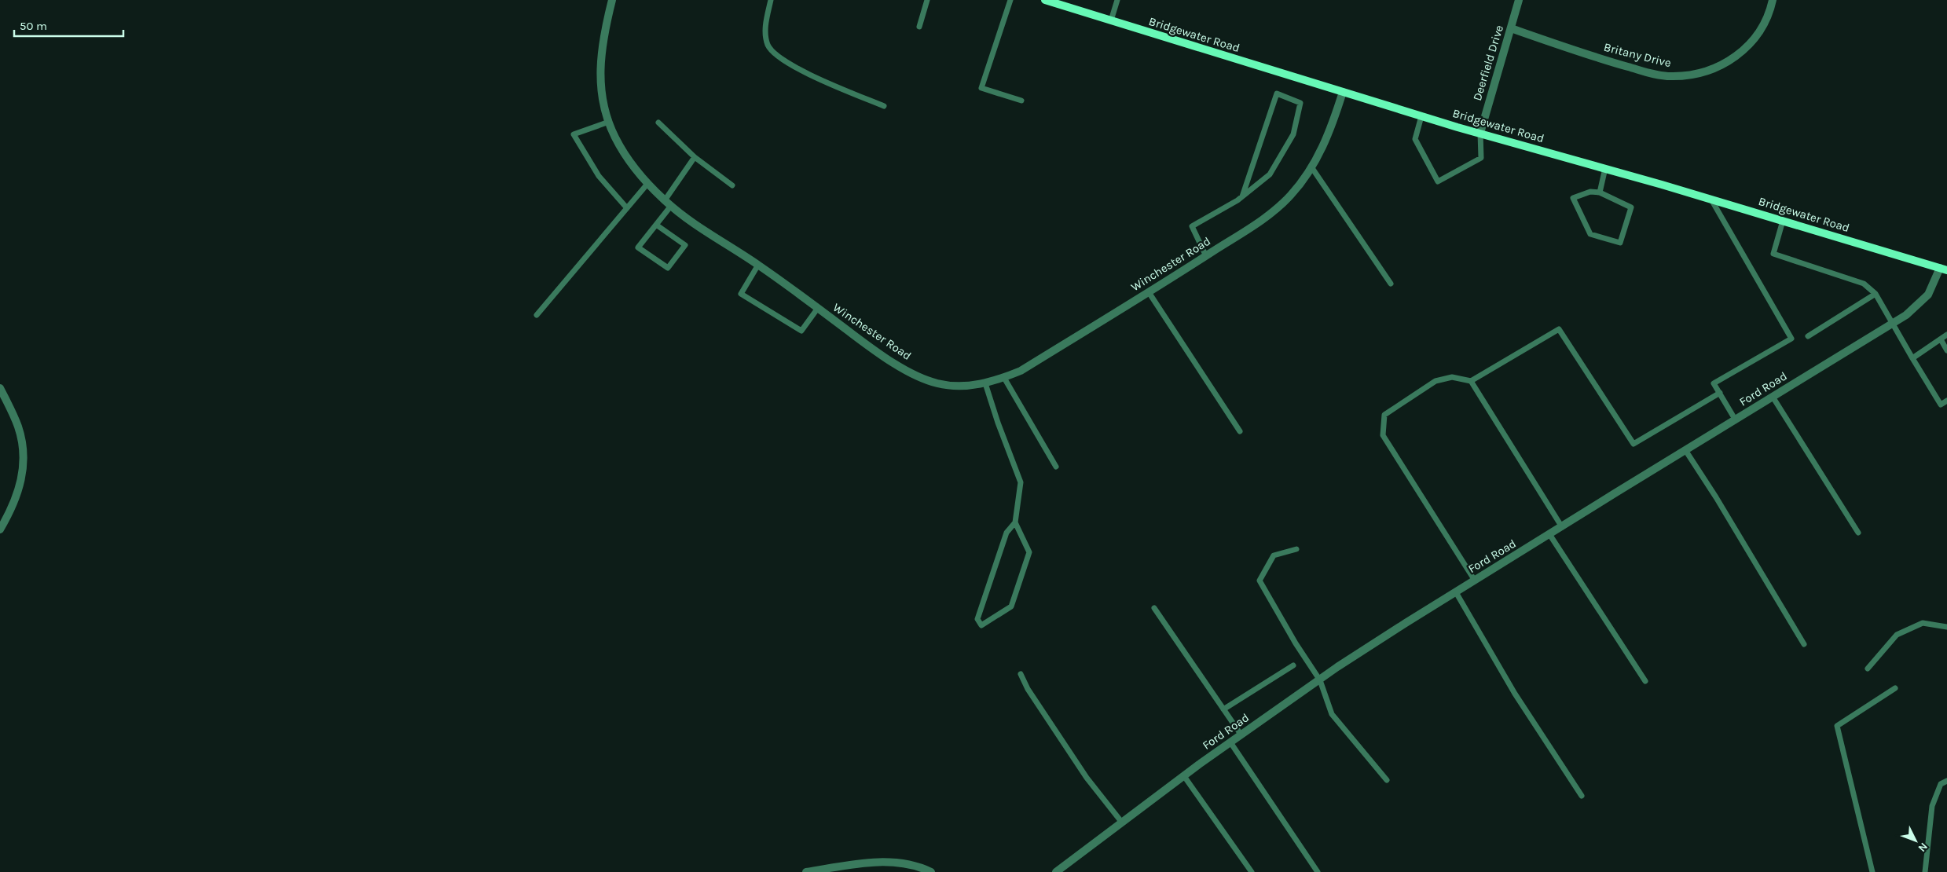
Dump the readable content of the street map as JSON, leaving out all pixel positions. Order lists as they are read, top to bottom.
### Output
{
  "streets": {
    "main road": ["Bridgewater Road"],
    "street": [
      "Britany Drive",
      "Deerfield Drive",
      "Winchester Road",
      "Ford Road"
    ]
  },
  "crossings": [
    ["Bridgewater Road", "Deerfield Drive"],
    ["Bridgewater Road", "Winchester Road"],
    ["Bridgewater Road", "Ford Road"],
    ["Britany Drive", "Deerfield Drive"]
  ],
  "scale_bar": "50 m",
  "north": "bottom right"
}
